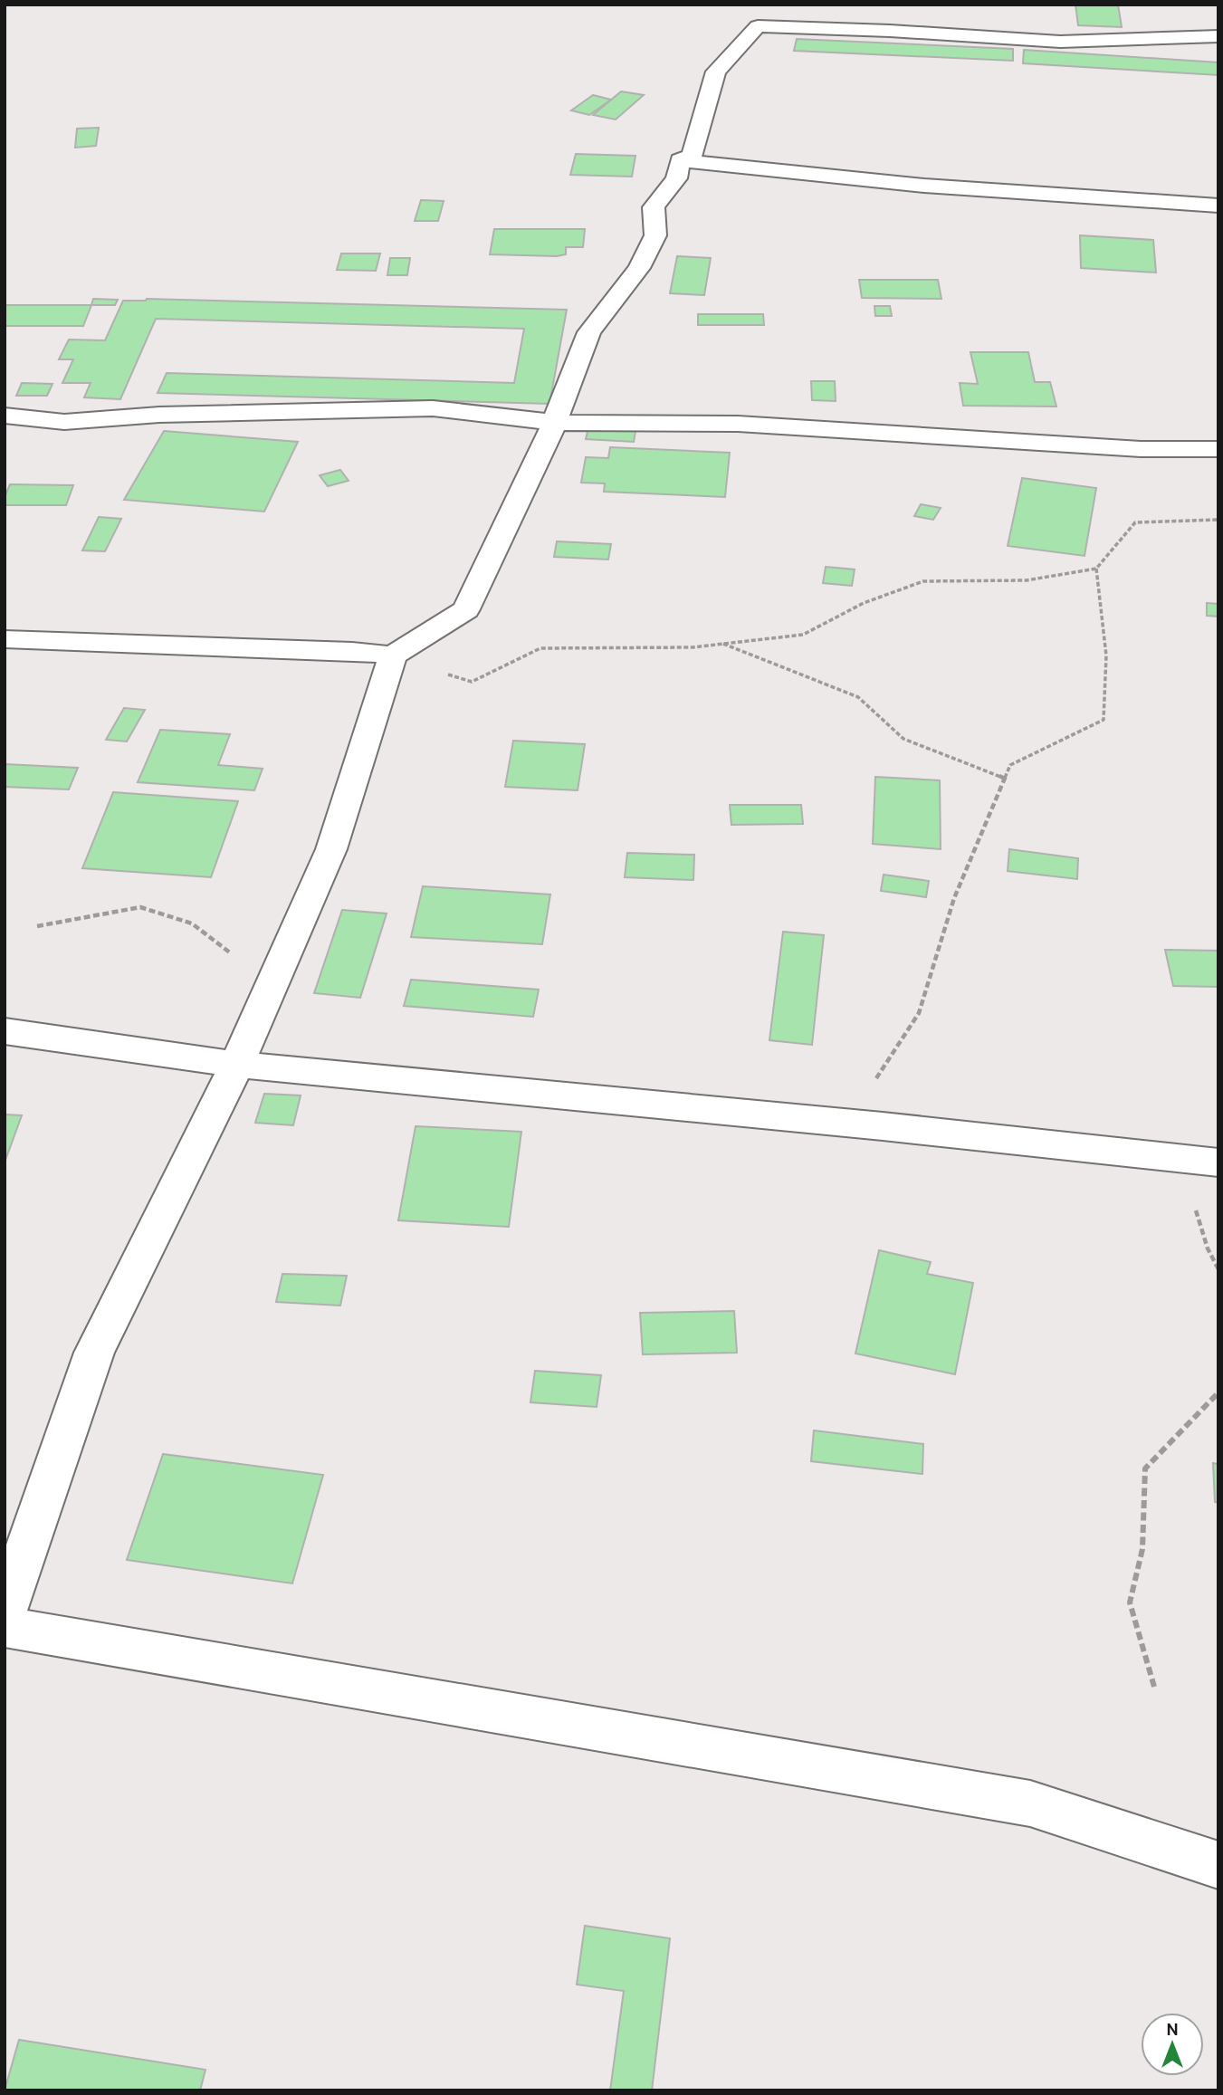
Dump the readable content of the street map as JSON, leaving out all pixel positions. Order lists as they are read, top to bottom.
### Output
{
  "north": "top"
}
